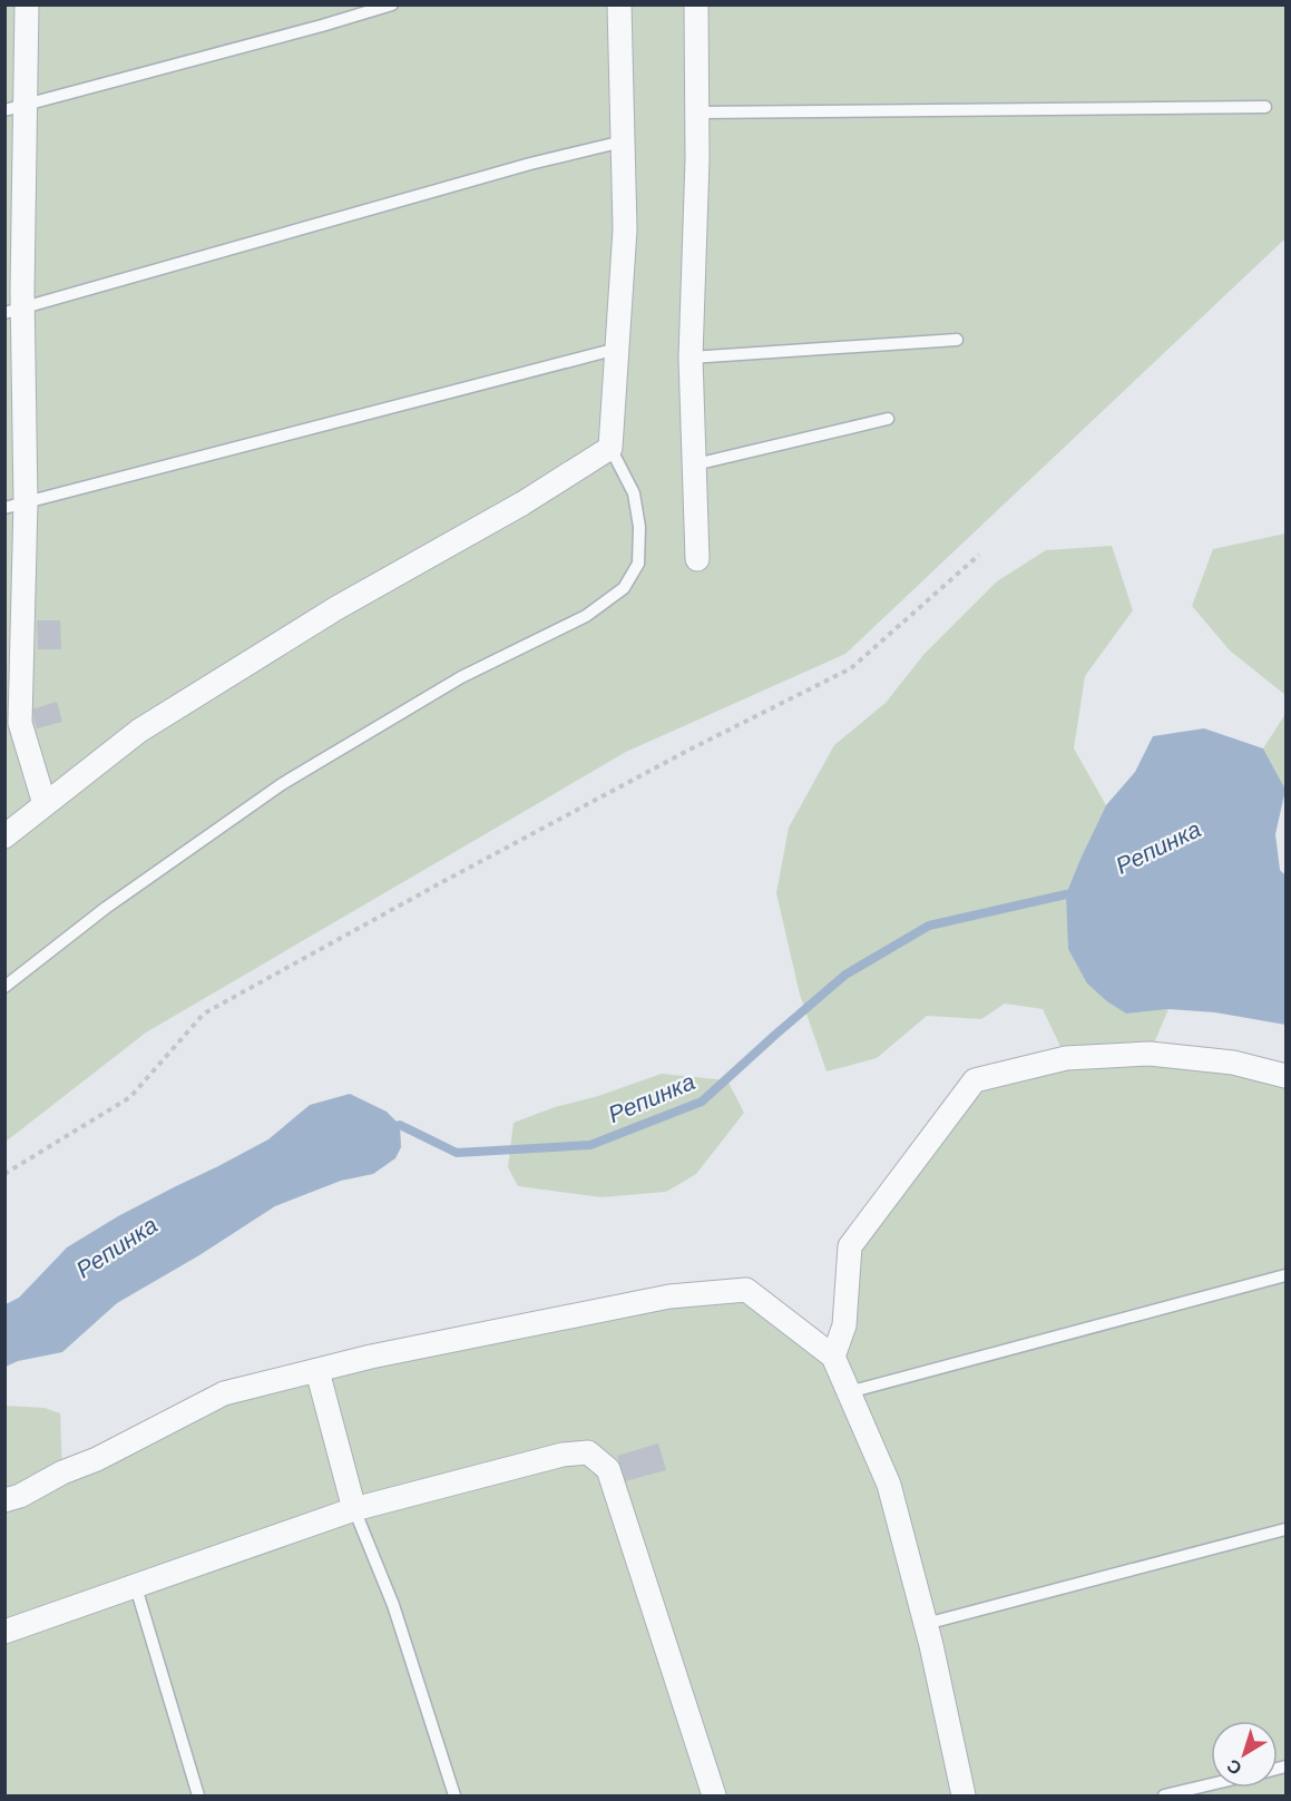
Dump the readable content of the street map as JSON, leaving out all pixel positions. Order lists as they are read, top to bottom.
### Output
{
  "water": ["Репинка"],
  "north": "bottom left"
}
